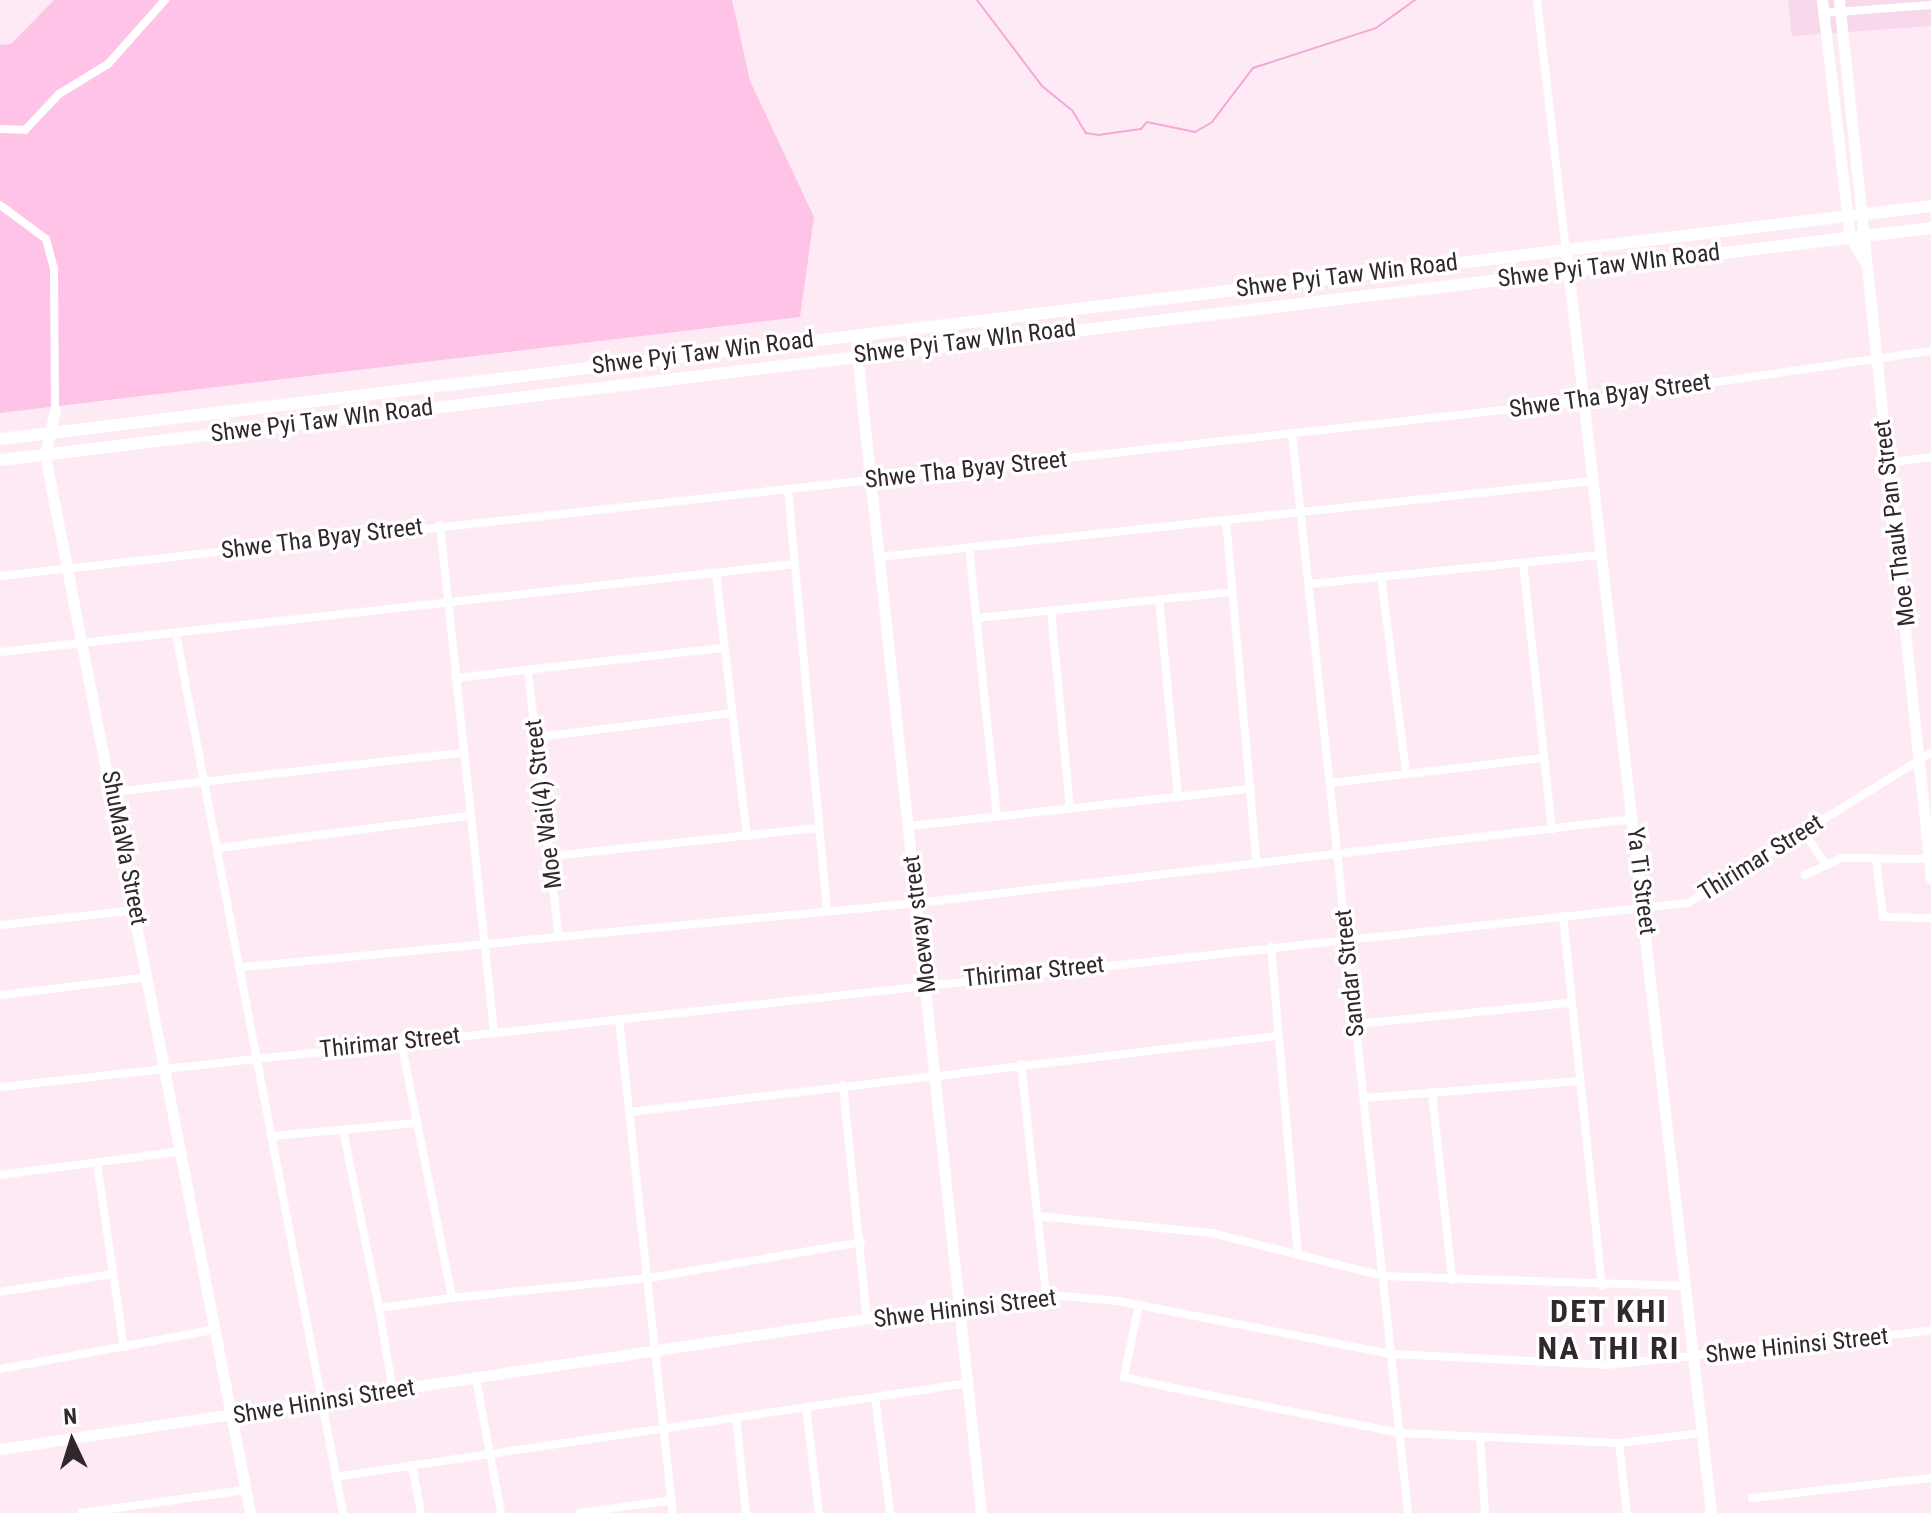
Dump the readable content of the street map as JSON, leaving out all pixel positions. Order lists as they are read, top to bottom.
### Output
{
  "streets": {
    "main road": ["Shwe Pyi Taw WIn Road", "Shwe Pyi Taw Win Road"],
    "street": [
      "Shwe Tha Byay Street",
      "Moe Thauk Pan Street",
      "Moe Wai(4) Street",
      "ShuMaWa Street",
      "Thirimar Street",
      "Ya Ti Street",
      "Moeway street",
      "Sandar Street",
      "Shwe Hininsi Street"
    ]
  },
  "crossings": [
    ["Shwe Pyi Taw WIn Road", "ShuMaWa Street"],
    ["Shwe Pyi Taw WIn Road", "Ya Ti Street"],
    ["Shwe Pyi Taw WIn Road", "Moeway street"],
    ["Shwe Pyi Taw Win Road", "ShuMaWa Street"],
    ["Shwe Pyi Taw Win Road", "Ya Ti Street"],
    ["Shwe Pyi Taw Win Road", "Moeway street"],
    ["Shwe Tha Byay Street", "Moe Thauk Pan Street"],
    ["Shwe Tha Byay Street", "ShuMaWa Street"],
    ["Shwe Tha Byay Street", "Ya Ti Street"],
    ["Shwe Tha Byay Street", "Moeway street"],
    ["Shwe Tha Byay Street", "Sandar Street"],
    ["Moe Thauk Pan Street", "Thirimar Street"],
    ["ShuMaWa Street", "Thirimar Street"],
    ["ShuMaWa Street", "Shwe Hininsi Street"],
    ["Thirimar Street", "Ya Ti Street"],
    ["Thirimar Street", "Moeway street"],
    ["Thirimar Street", "Sandar Street"],
    ["Ya Ti Street", "Shwe Hininsi Street"],
    ["Moeway street", "Shwe Hininsi Street"],
    ["Sandar Street", "Shwe Hininsi Street"]
  ],
  "districts": ["DET KHI NA THI RI"],
  "north": "top"
}
